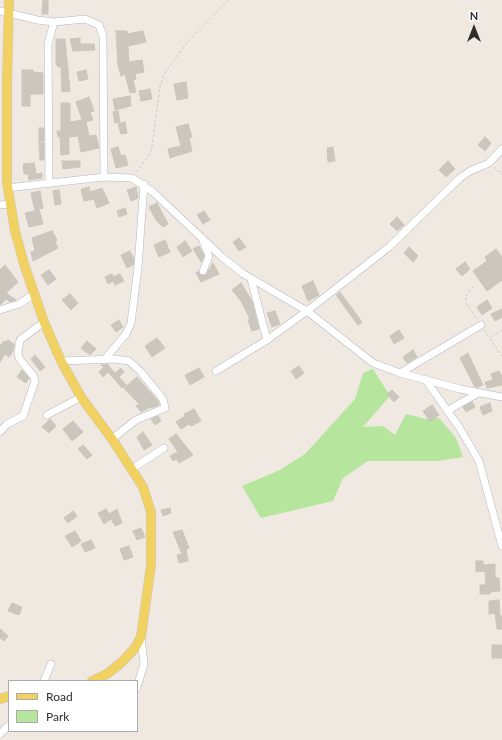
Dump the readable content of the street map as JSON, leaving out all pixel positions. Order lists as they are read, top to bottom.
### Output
{
  "legend": ["Road", "Park"],
  "north": "top"
}
